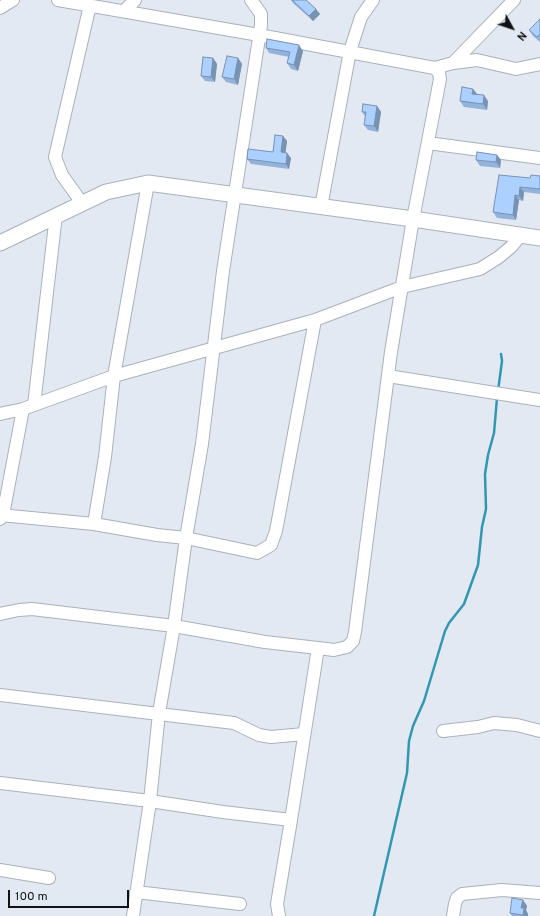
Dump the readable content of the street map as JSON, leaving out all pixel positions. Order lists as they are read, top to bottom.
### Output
{
  "scale_bar": "100 m",
  "north": "bottom right"
}
